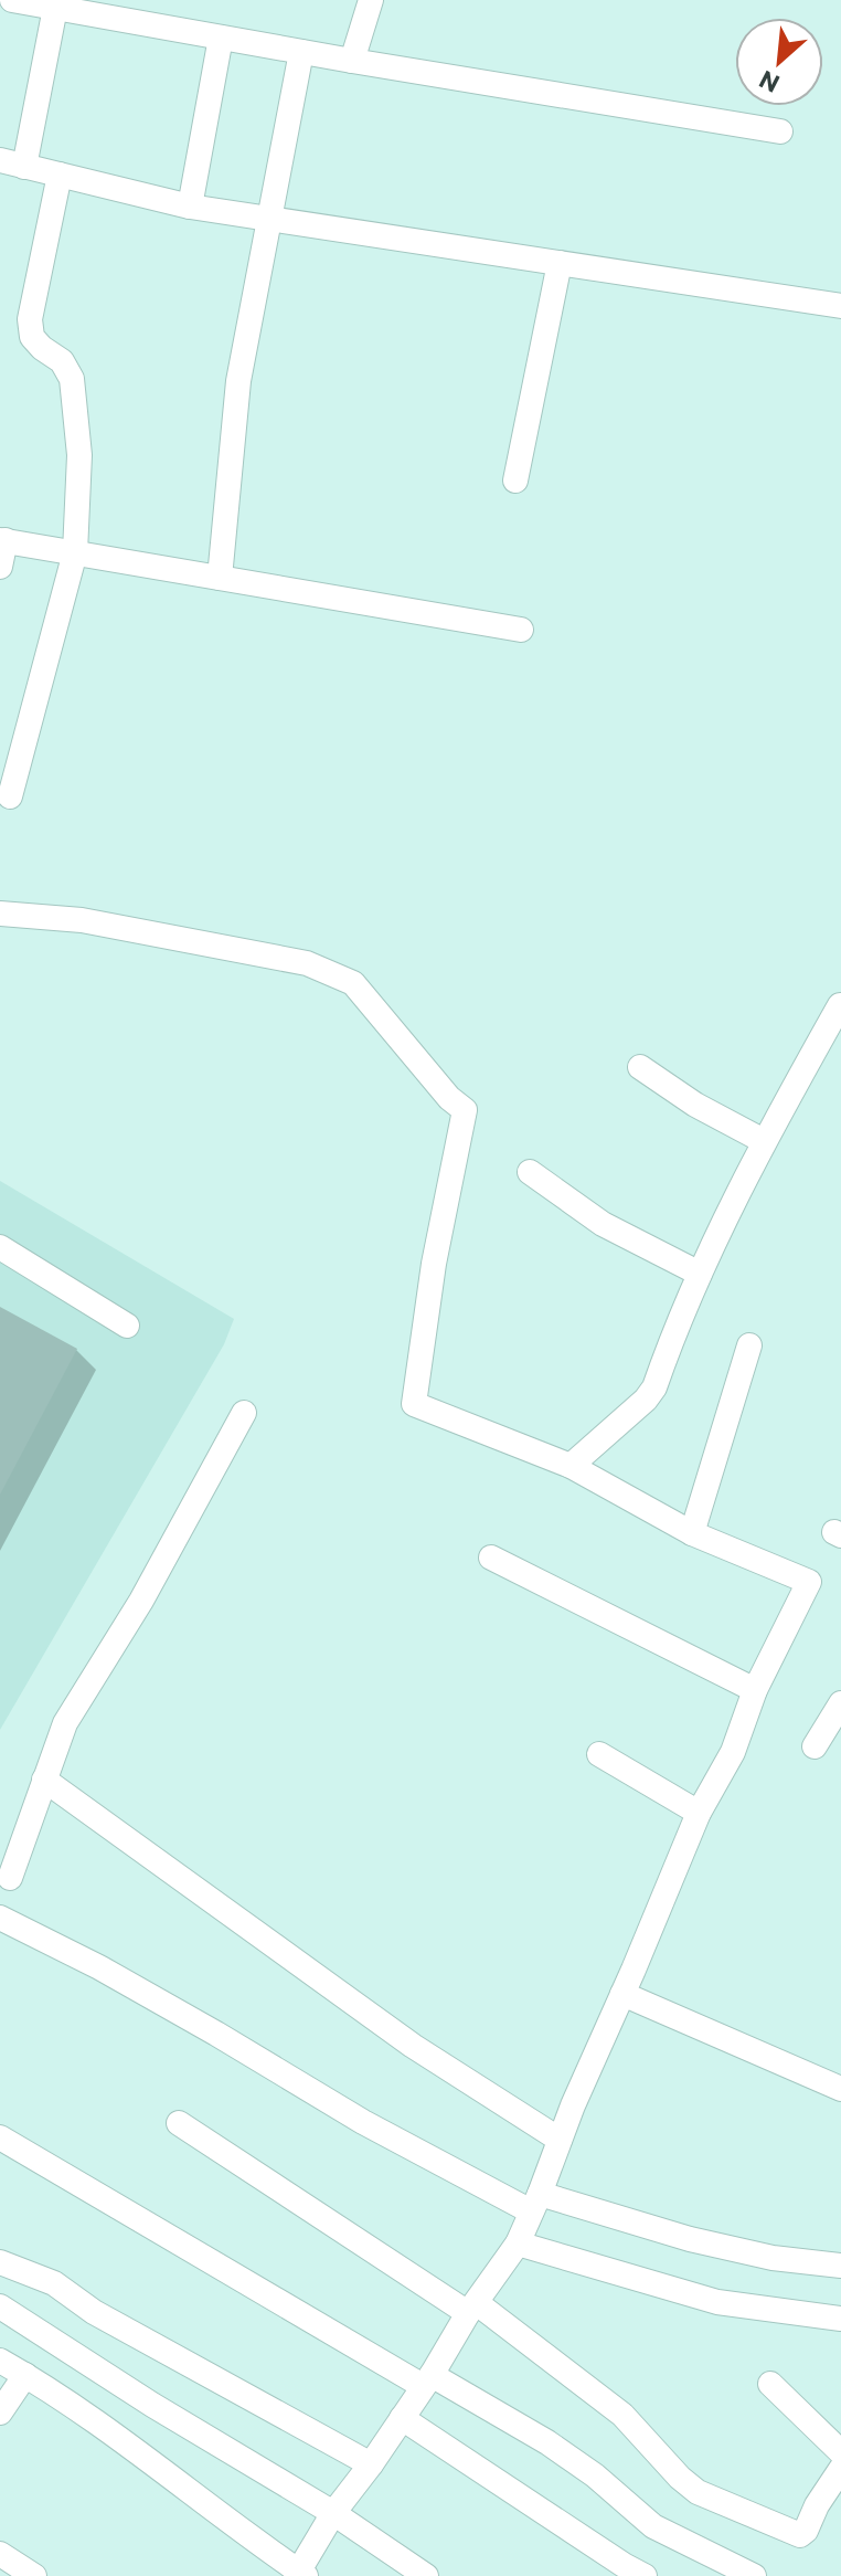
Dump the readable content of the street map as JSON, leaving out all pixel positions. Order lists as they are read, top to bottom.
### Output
{
  "north": "bottom left"
}
